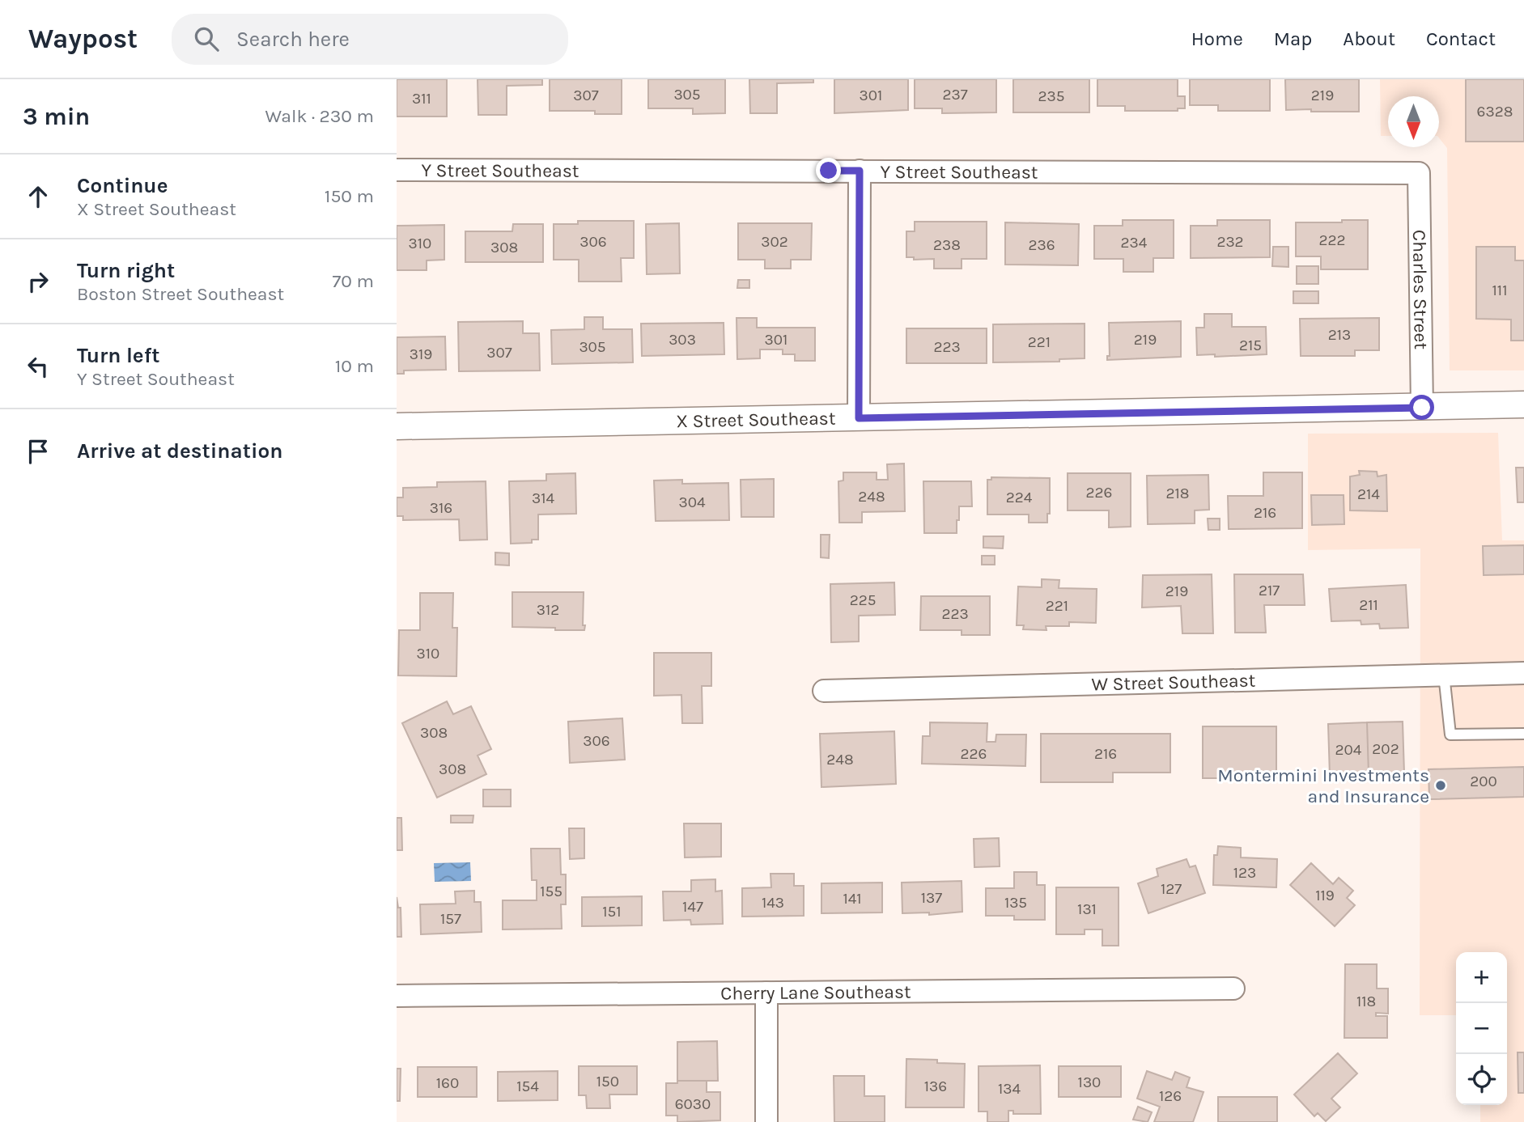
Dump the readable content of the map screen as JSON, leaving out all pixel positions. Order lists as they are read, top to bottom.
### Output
{
  "streets": {
    "street": [
      "Y Street Southeast",
      "Charles Street",
      "X Street Southeast",
      "W Street Southeast",
      "Cherry Lane Southeast"
    ]
  },
  "crossings": [
    ["Y Street Southeast", "Charles Street"],
    ["Charles Street", "X Street Southeast"]
  ],
  "places": ["Montermini Investments and Insurance"],
  "house_numbers": [
    "305",
    "237",
    "307",
    "301",
    "219",
    "235",
    "311",
    "6328",
    "222",
    "306",
    "302",
    "232",
    "234",
    "310",
    "238",
    "236",
    "308",
    "111",
    "213",
    "303",
    "301",
    "219",
    "221",
    "215",
    "305",
    "223",
    "307",
    "319",
    "226",
    "218",
    "214",
    "248",
    "224",
    "314",
    "304",
    "316",
    "216",
    "217",
    "219",
    "225",
    "211",
    "221",
    "312",
    "223",
    "310",
    "308",
    "306",
    "202",
    "204",
    "226",
    "216",
    "248",
    "308",
    "200",
    "123",
    "127",
    "155",
    "119",
    "137",
    "141",
    "143",
    "135",
    "147",
    "131",
    "151",
    "157",
    "118",
    "150",
    "130",
    "160",
    "154",
    "136",
    "134",
    "126",
    "6030"
  ],
  "north": "bottom",
  "page": {
    "header": "Waypost",
    "search": "Search here",
    "nav": [
      "Home",
      "Map",
      "About",
      "Contact"
    ],
    "heading": ["3 min", "Walk · 230 m"],
    "list": [
      ["Continue", "X Street Southeast", "150 m"],
      ["Turn right", "Boston Street Southeast", "70 m"],
      ["Turn left", "Y Street Southeast", "10 m"],
      "Arrive at destination"
    ],
    "map_buttons": ["+", "−"]
  }
}
